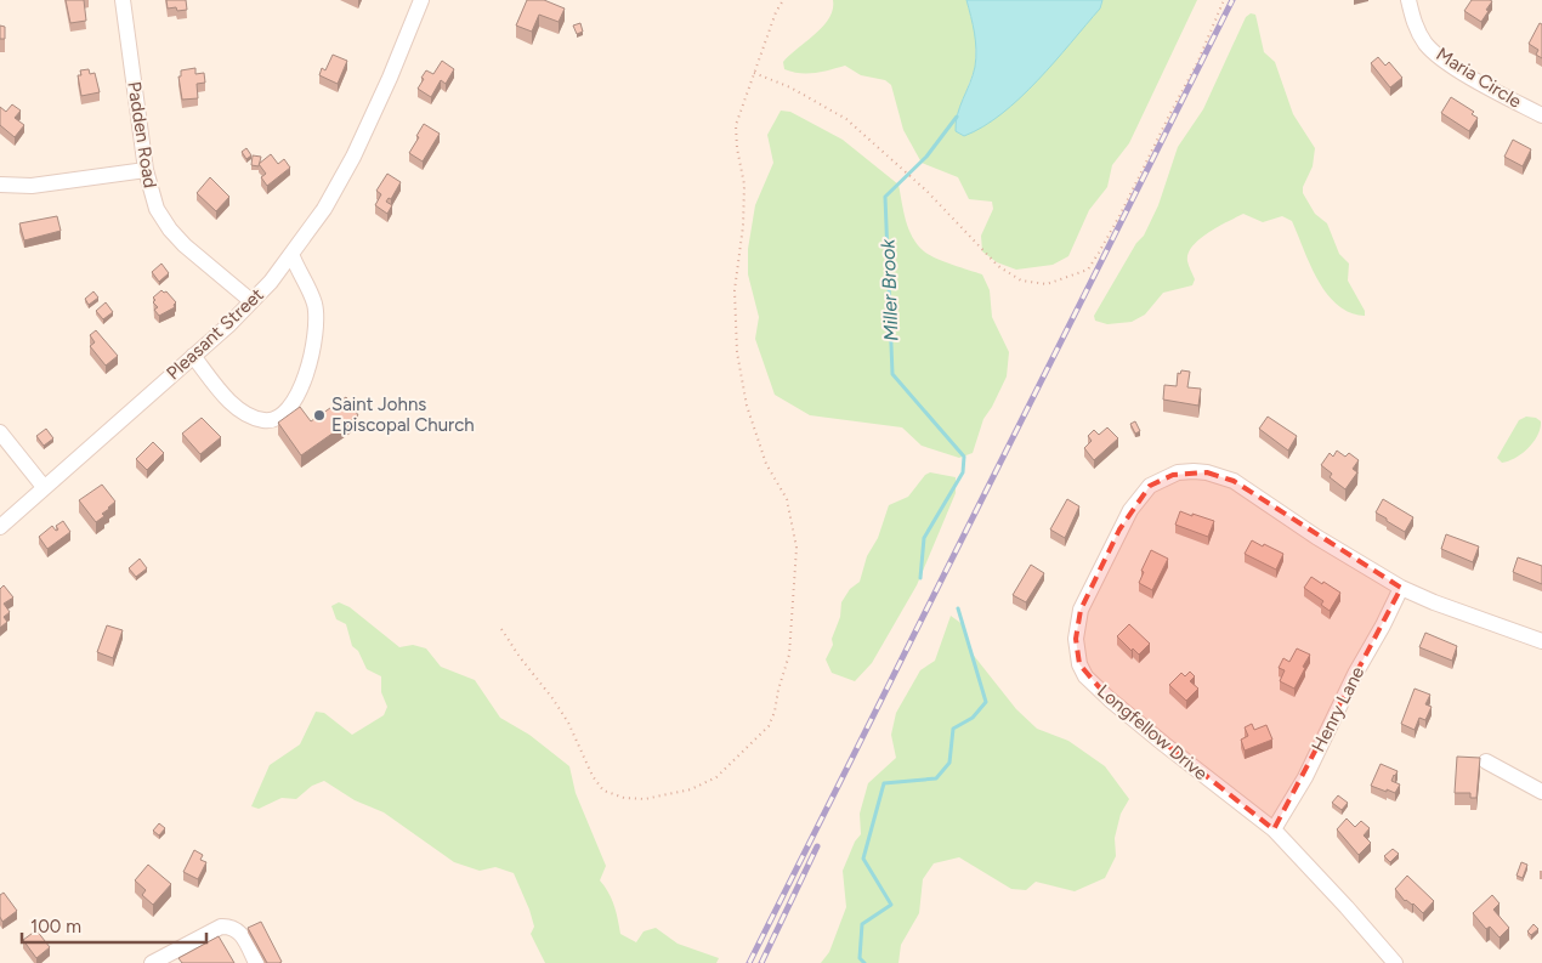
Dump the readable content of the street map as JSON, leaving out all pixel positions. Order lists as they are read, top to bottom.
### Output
{
  "streets": {
    "street": [
      "Maria Circle",
      "Padden Road",
      "Pleasant Street",
      "Henry Lane",
      "Longfellow Drive"
    ]
  },
  "crossings": [
    ["Padden Road", "Pleasant Street"],
    ["Henry Lane", "Longfellow Drive"]
  ],
  "water": ["Miller Brook"],
  "places": ["Saint Johns Episcopal Church"],
  "scale_bar": "100 m"
}
